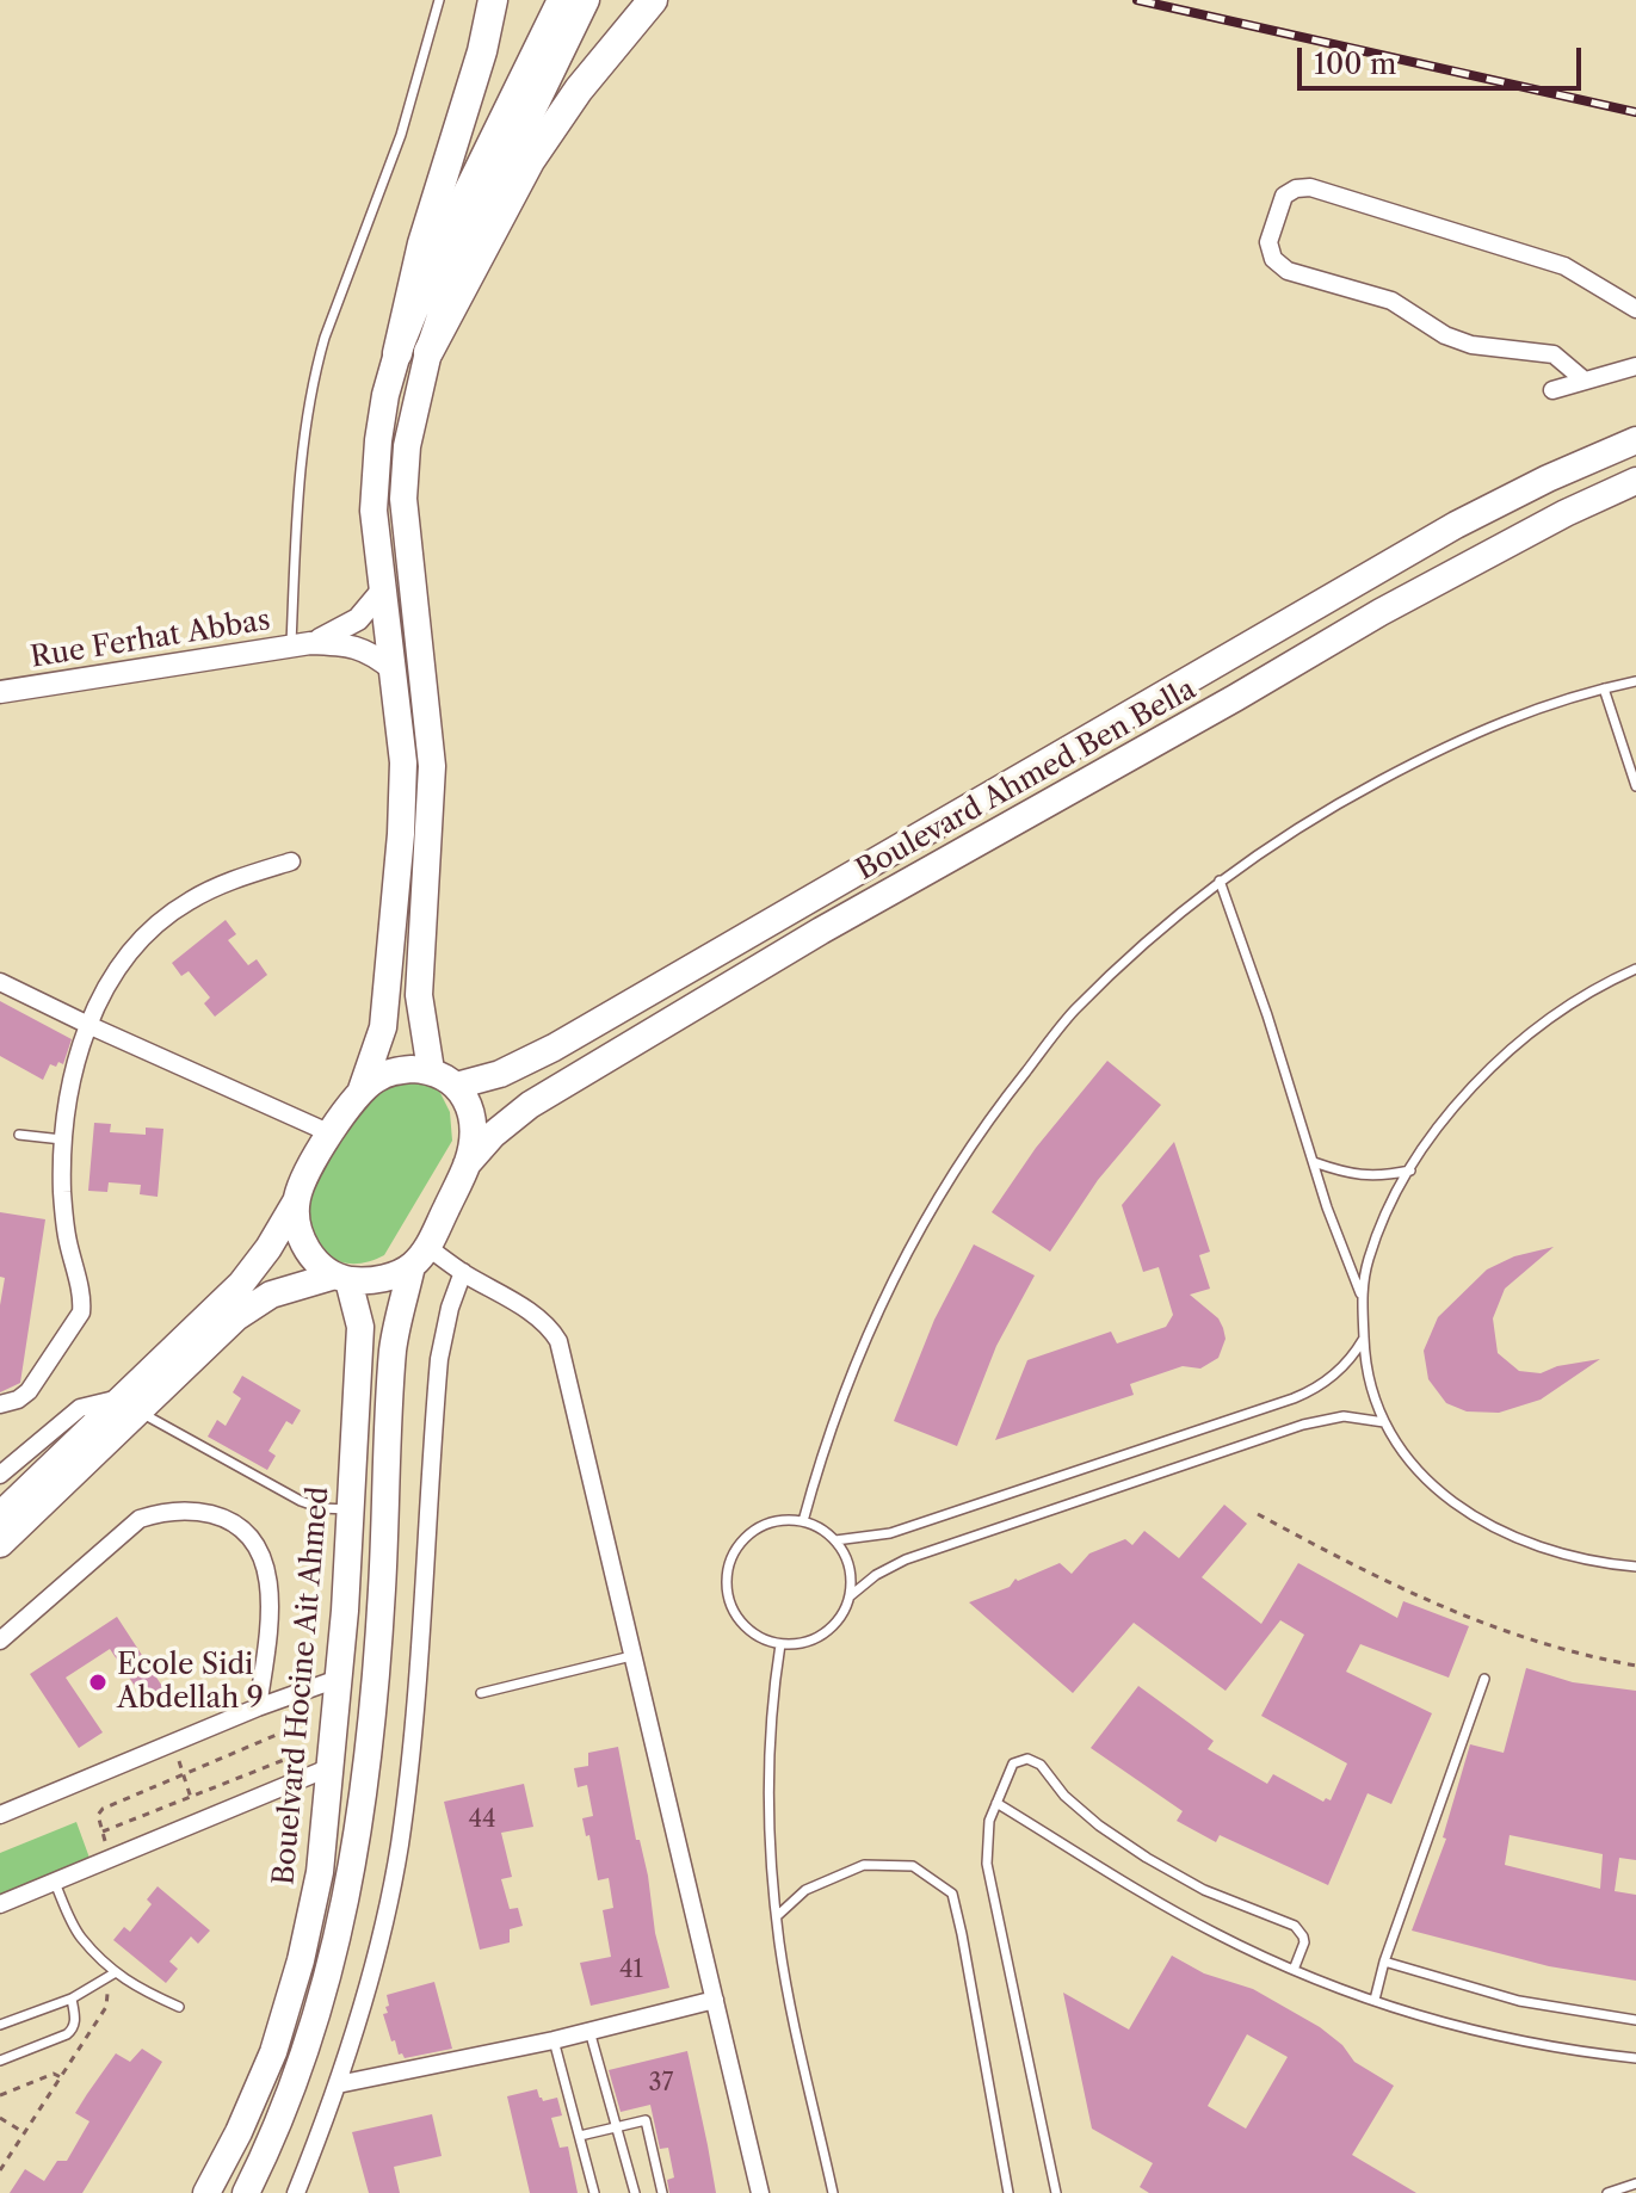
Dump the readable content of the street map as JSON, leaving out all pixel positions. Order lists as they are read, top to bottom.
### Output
{
  "streets": {
    "main road": ["Boulevard Ahmed Ben Bella", "Bouelvard Hocine Ait Ahmed"],
    "street": ["Rue Ferhat Abbas"]
  },
  "crossings": [
    ["Boulevard Ahmed Ben Bella", "Bouelvard Hocine Ait Ahmed"]
  ],
  "places": ["Ecole Sidi Abdellah 9"],
  "house_numbers": ["44", "41", "37"],
  "scale_bar": "100 m"
}
